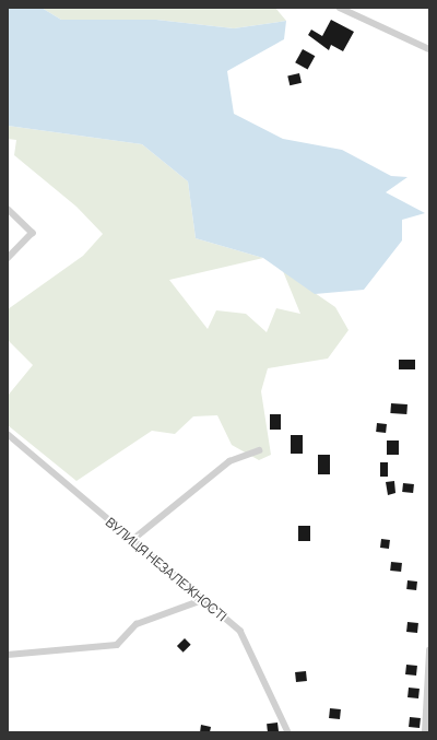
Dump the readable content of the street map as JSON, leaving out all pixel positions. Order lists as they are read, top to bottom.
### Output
{
  "streets": {
    "street": ["ВУЛИЦЯ НЕЗАЛЕЖНОСТІ"]
  }
}
